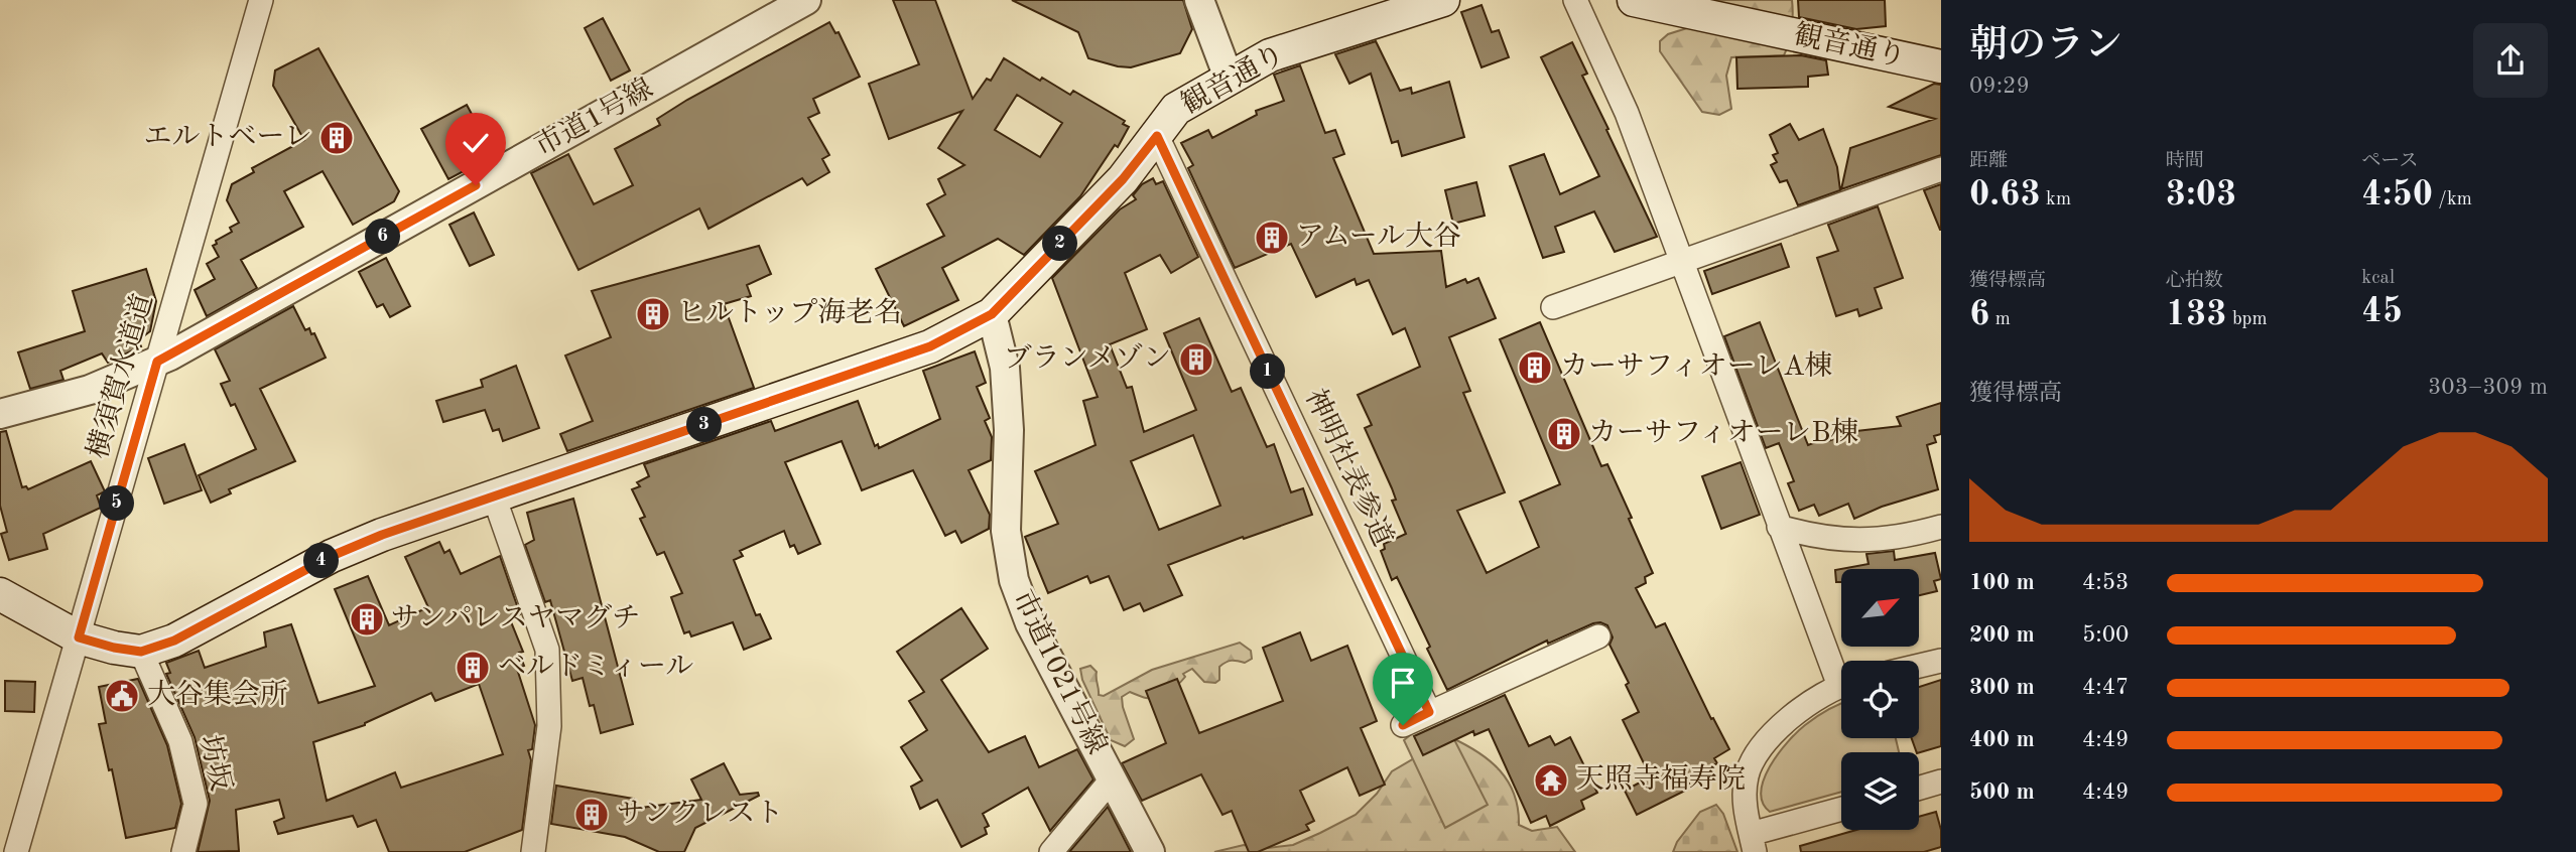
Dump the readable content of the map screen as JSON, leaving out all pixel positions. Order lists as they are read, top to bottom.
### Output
{
  "streets": {
    "main road": ["観音通り"],
    "street": [
      "市道1号線",
      "横須賀水道道",
      "神明社表参道",
      "市道1021号線",
      "坊坂"
    ]
  },
  "crossings": [
    ["観音通り", "横須賀水道道"],
    ["観音通り", "神明社表参道"],
    ["観音通り", "市道1021号線"],
    ["観音通り", "坊坂"],
    ["市道1号線", "横須賀水道道"]
  ],
  "places": {
    "building": [
      "エルトベーレ",
      "アムール大谷",
      "ヒルトップ海老名",
      "ブランメゾン",
      "カーサフィオーレA棟",
      "カーサフィオーレB棟",
      "サンパレスヤマグチ",
      "ベルドミィール",
      "サンクレスト"
    ],
    "public building": ["大谷集会所"],
    "temple": ["天照寺福寿院"]
  },
  "north": "top right",
  "page": {
    "heading": ["朝のラン", "09:29"],
    "stats": [
      ["距離", "0.63 km"],
      ["時間", "3:03"],
      ["ペース", "4:50 /km"],
      ["獲得標高", "6 m"],
      ["心拍数", "133 bpm"],
      ["kcal", "45"]
    ],
    "pins": [
      "6",
      "2",
      "1",
      "3",
      "5",
      "4"
    ],
    "chart": ["獲得標高", "303–309 m"],
    "list": [
      {
        "name": "100 m",
        "note": "4:53"
      },
      {
        "name": "200 m",
        "note": "5:00"
      },
      {
        "name": "300 m",
        "note": "4:47"
      },
      {
        "name": "400 m",
        "note": "4:49"
      },
      {
        "name": "500 m",
        "note": "4:49"
      }
    ]
  }
}
